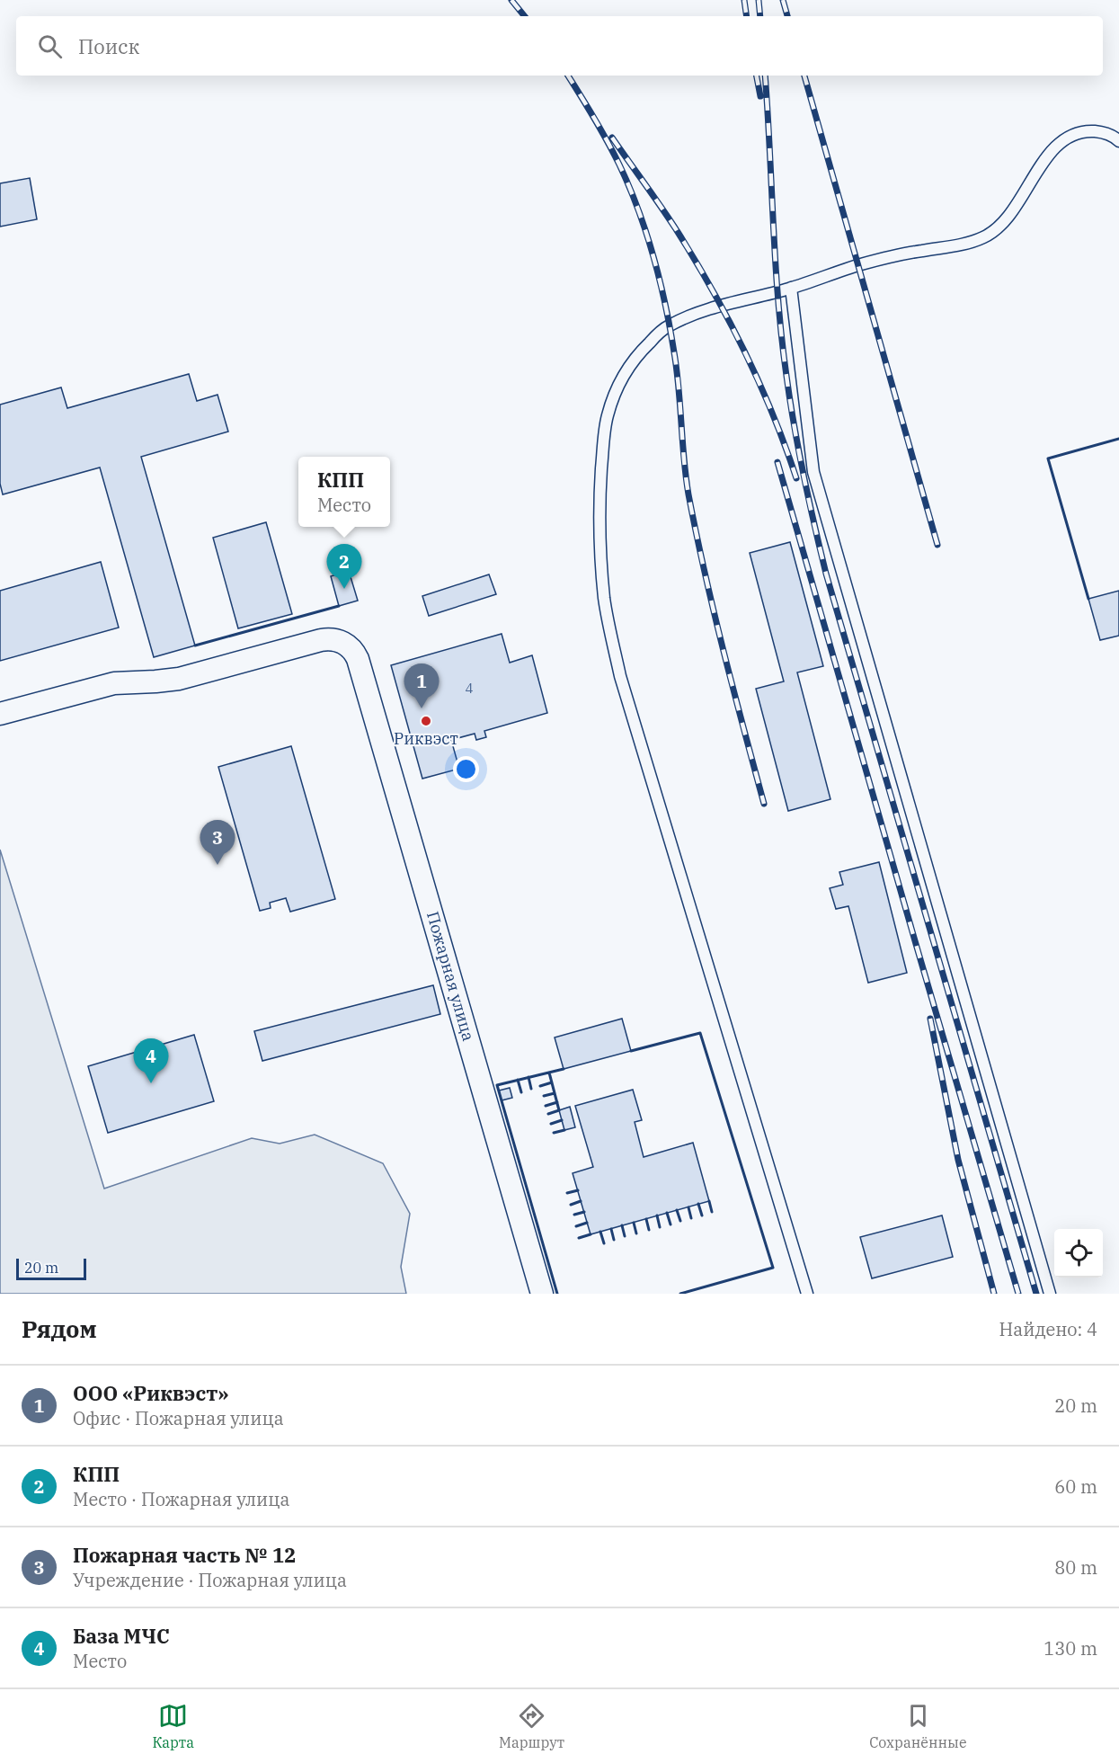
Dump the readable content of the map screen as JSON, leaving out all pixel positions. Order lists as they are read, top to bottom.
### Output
{
  "streets": {
    "street": ["Пожарная улица"]
  },
  "places": ["Риквэст"],
  "house_numbers": ["4"],
  "scale_bar": "20 m",
  "page": {
    "search": "Поиск",
    "popup": ["КПП", "Место"],
    "pins": [
      "2",
      "1",
      "3",
      "4"
    ],
    "scale": "20 m",
    "heading": ["Рядом", "Найдено: 4"],
    "list": [
      {
        "mark": "1",
        "name": "ООО «Риквэст»",
        "note": "Офис · Пожарная улица",
        "value": "20 m"
      },
      {
        "mark": "2",
        "name": "КПП",
        "note": "Место · Пожарная улица",
        "value": "60 m"
      },
      {
        "mark": "3",
        "name": "Пожарная часть № 12",
        "note": "Учреждение · Пожарная улица",
        "value": "80 m"
      },
      {
        "mark": "4",
        "name": "База МЧС",
        "note": "Место",
        "value": "130 m"
      }
    ],
    "nav": ["Карта", "Маршрут", "Сохранённые"]
  }
}
